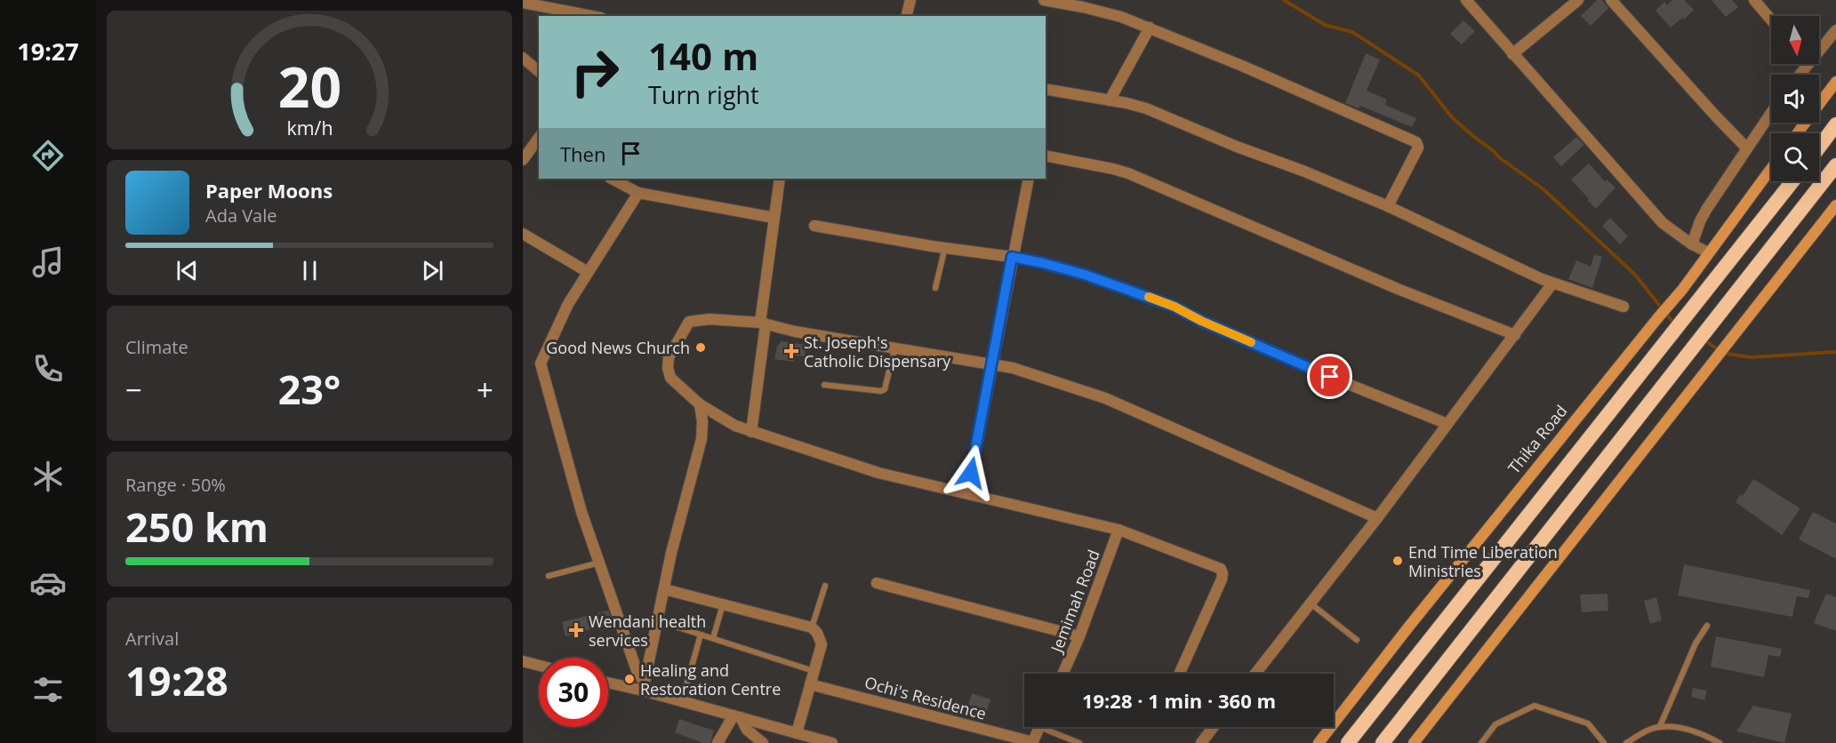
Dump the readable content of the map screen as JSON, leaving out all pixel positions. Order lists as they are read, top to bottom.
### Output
{
  "streets": {
    "main road": ["Thika Road"],
    "street": ["Jemimah Road", "Ochi's Residence"]
  },
  "places": {
    "other": ["Good News Church", "End Time Liberation Ministries", "Healing and Restoration Centre"],
    "health": ["St. Joseph's Catholic Dispensary", "Wendani health services"]
  },
  "north": "bottom",
  "page": {
    "tabs": "19:27",
    "turn": ["140 m", "Turn right"],
    "then": "Then",
    "song": ["Paper Moons", "Ada Vale"],
    "tile": [
      "Climate",
      ["Range · 50%", "250 km"],
      ["Arrival", "19:28"]
    ],
    "heat": ["−", "23°", "+"],
    "limit": "30",
    "trip": "19:28 · 1 min · 360 m",
    "gauge": ["20", "km/h"]
  }
}
